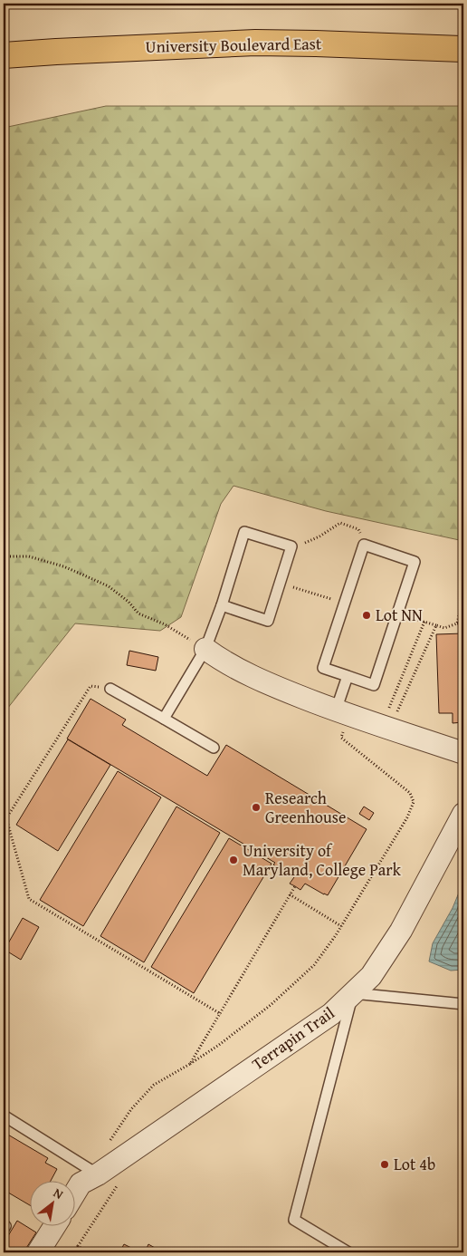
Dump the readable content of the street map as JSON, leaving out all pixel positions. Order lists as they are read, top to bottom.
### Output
{
  "streets": {
    "main road": ["University Boulevard East"],
    "street": ["Terrapin Trail"]
  },
  "places": [
    "Lot NN",
    "Research Greenhouse",
    "University of Maryland, College Park",
    "Lot 4b"
  ],
  "north": "top right"
}
